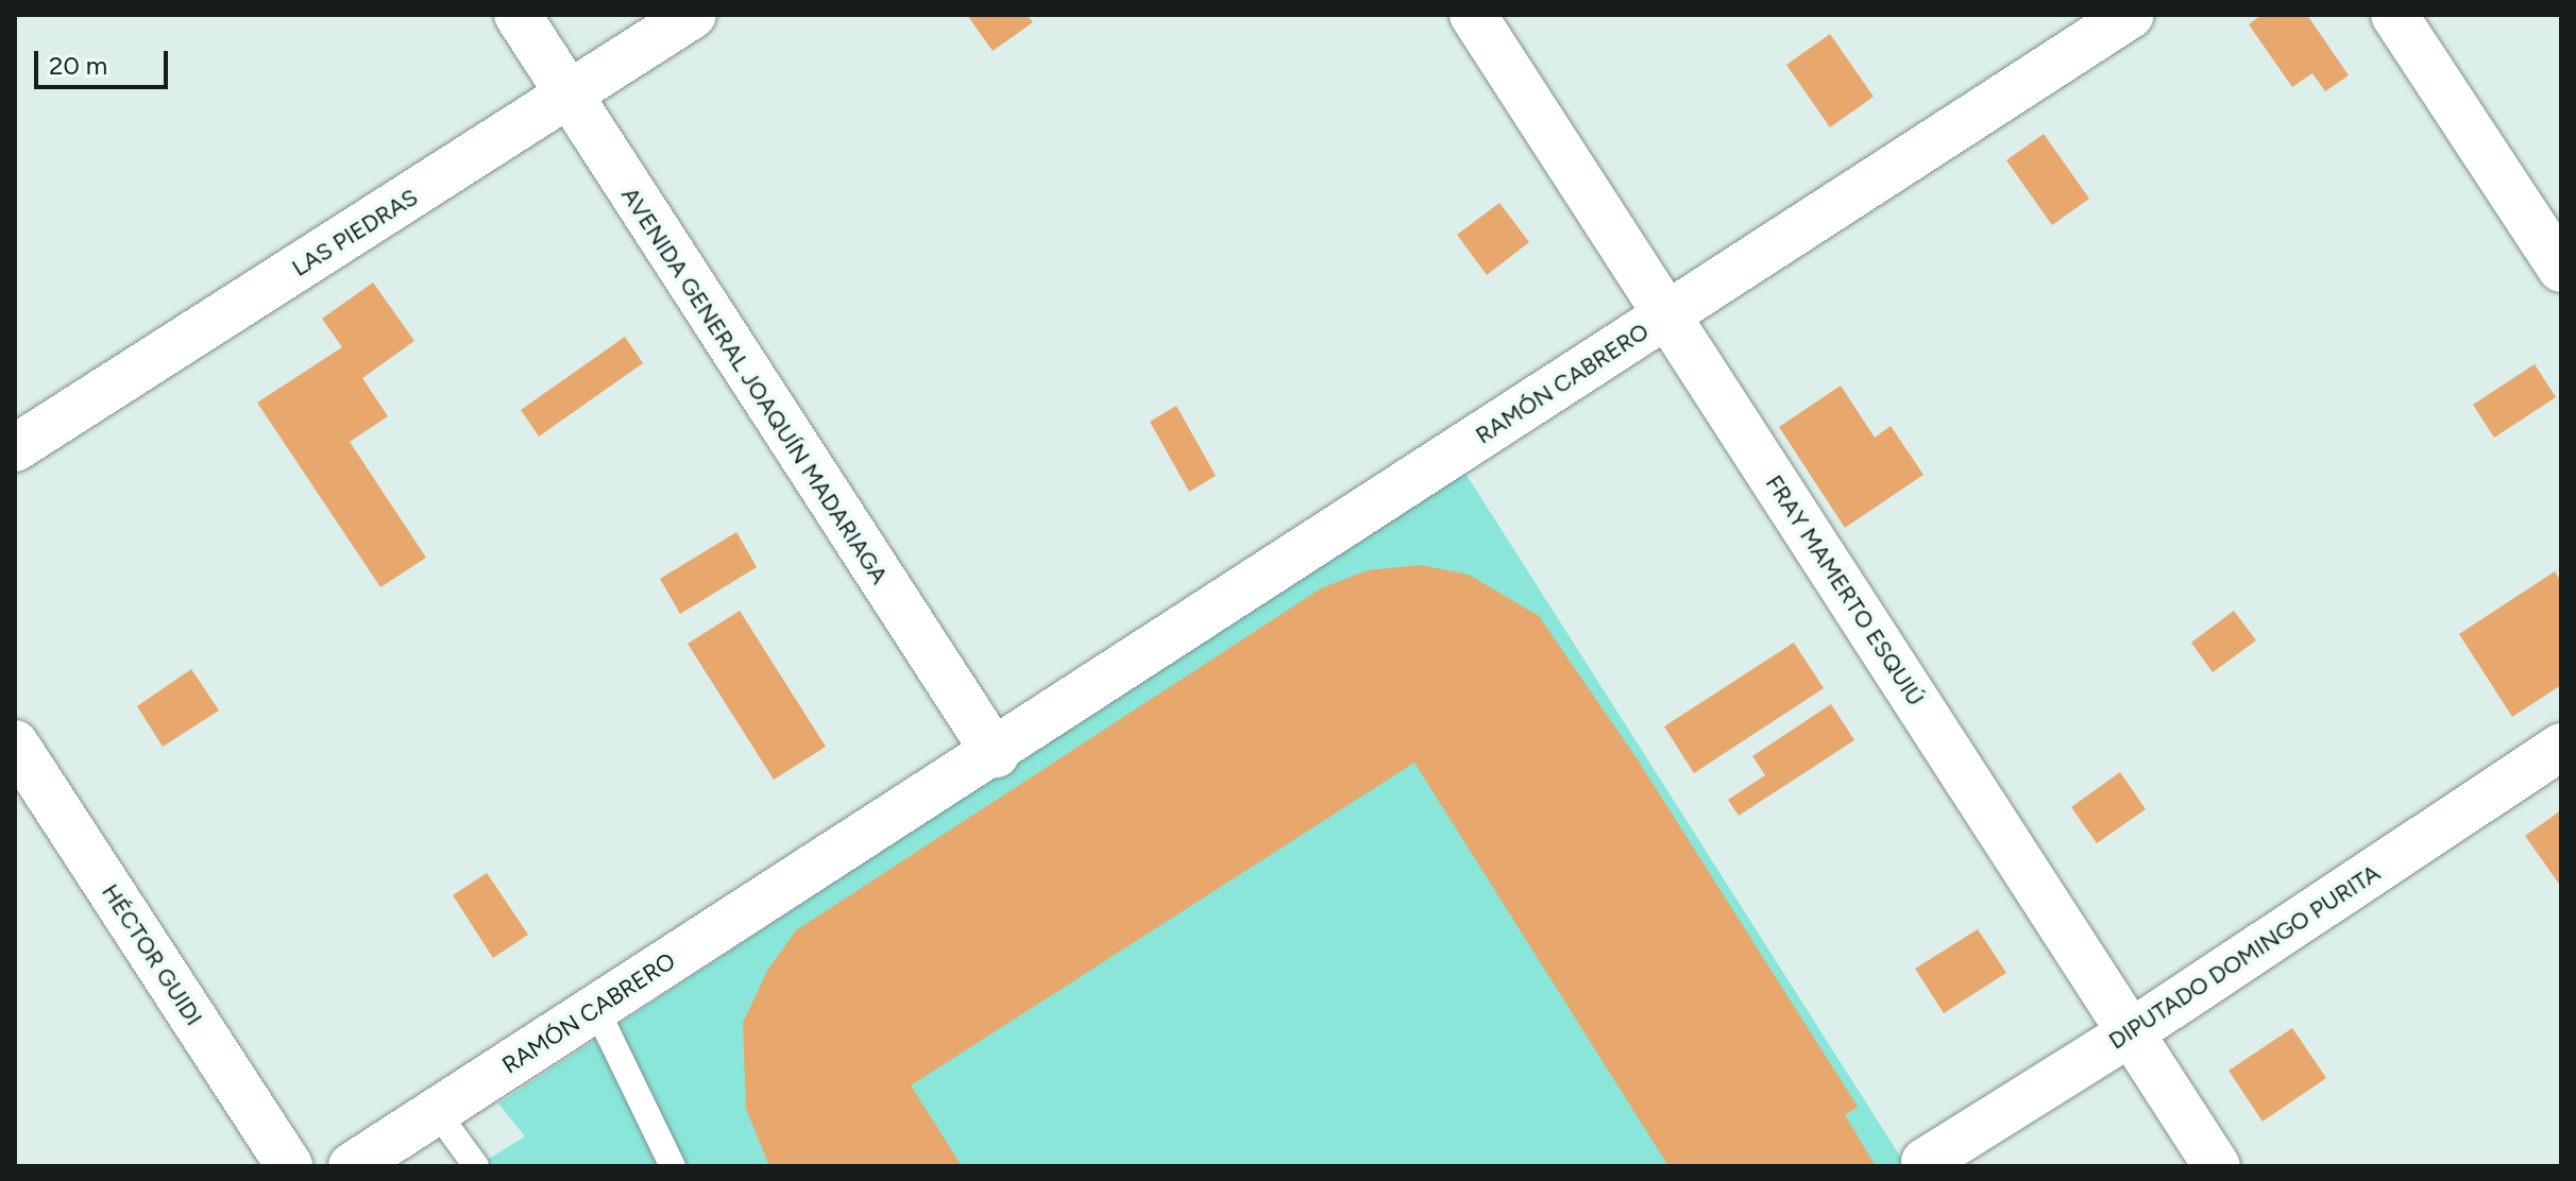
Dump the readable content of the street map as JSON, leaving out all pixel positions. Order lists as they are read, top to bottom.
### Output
{
  "streets": {
    "street": [
      "LAS PIEDRAS",
      "RAMÓN CABRERO",
      "AVENIDA GENERAL JOAQUÍN MADARIAGA",
      "FRAY MAMERTO ESQUIÚ",
      "HÉCTOR GUIDI",
      "DIPUTADO DOMINGO PURITA"
    ]
  },
  "crossings": [
    ["LAS PIEDRAS", "AVENIDA GENERAL JOAQUÍN MADARIAGA"],
    ["RAMÓN CABRERO", "AVENIDA GENERAL JOAQUÍN MADARIAGA"],
    ["RAMÓN CABRERO", "FRAY MAMERTO ESQUIÚ"],
    ["FRAY MAMERTO ESQUIÚ", "DIPUTADO DOMINGO PURITA"]
  ],
  "scale_bar": "20 m"
}
